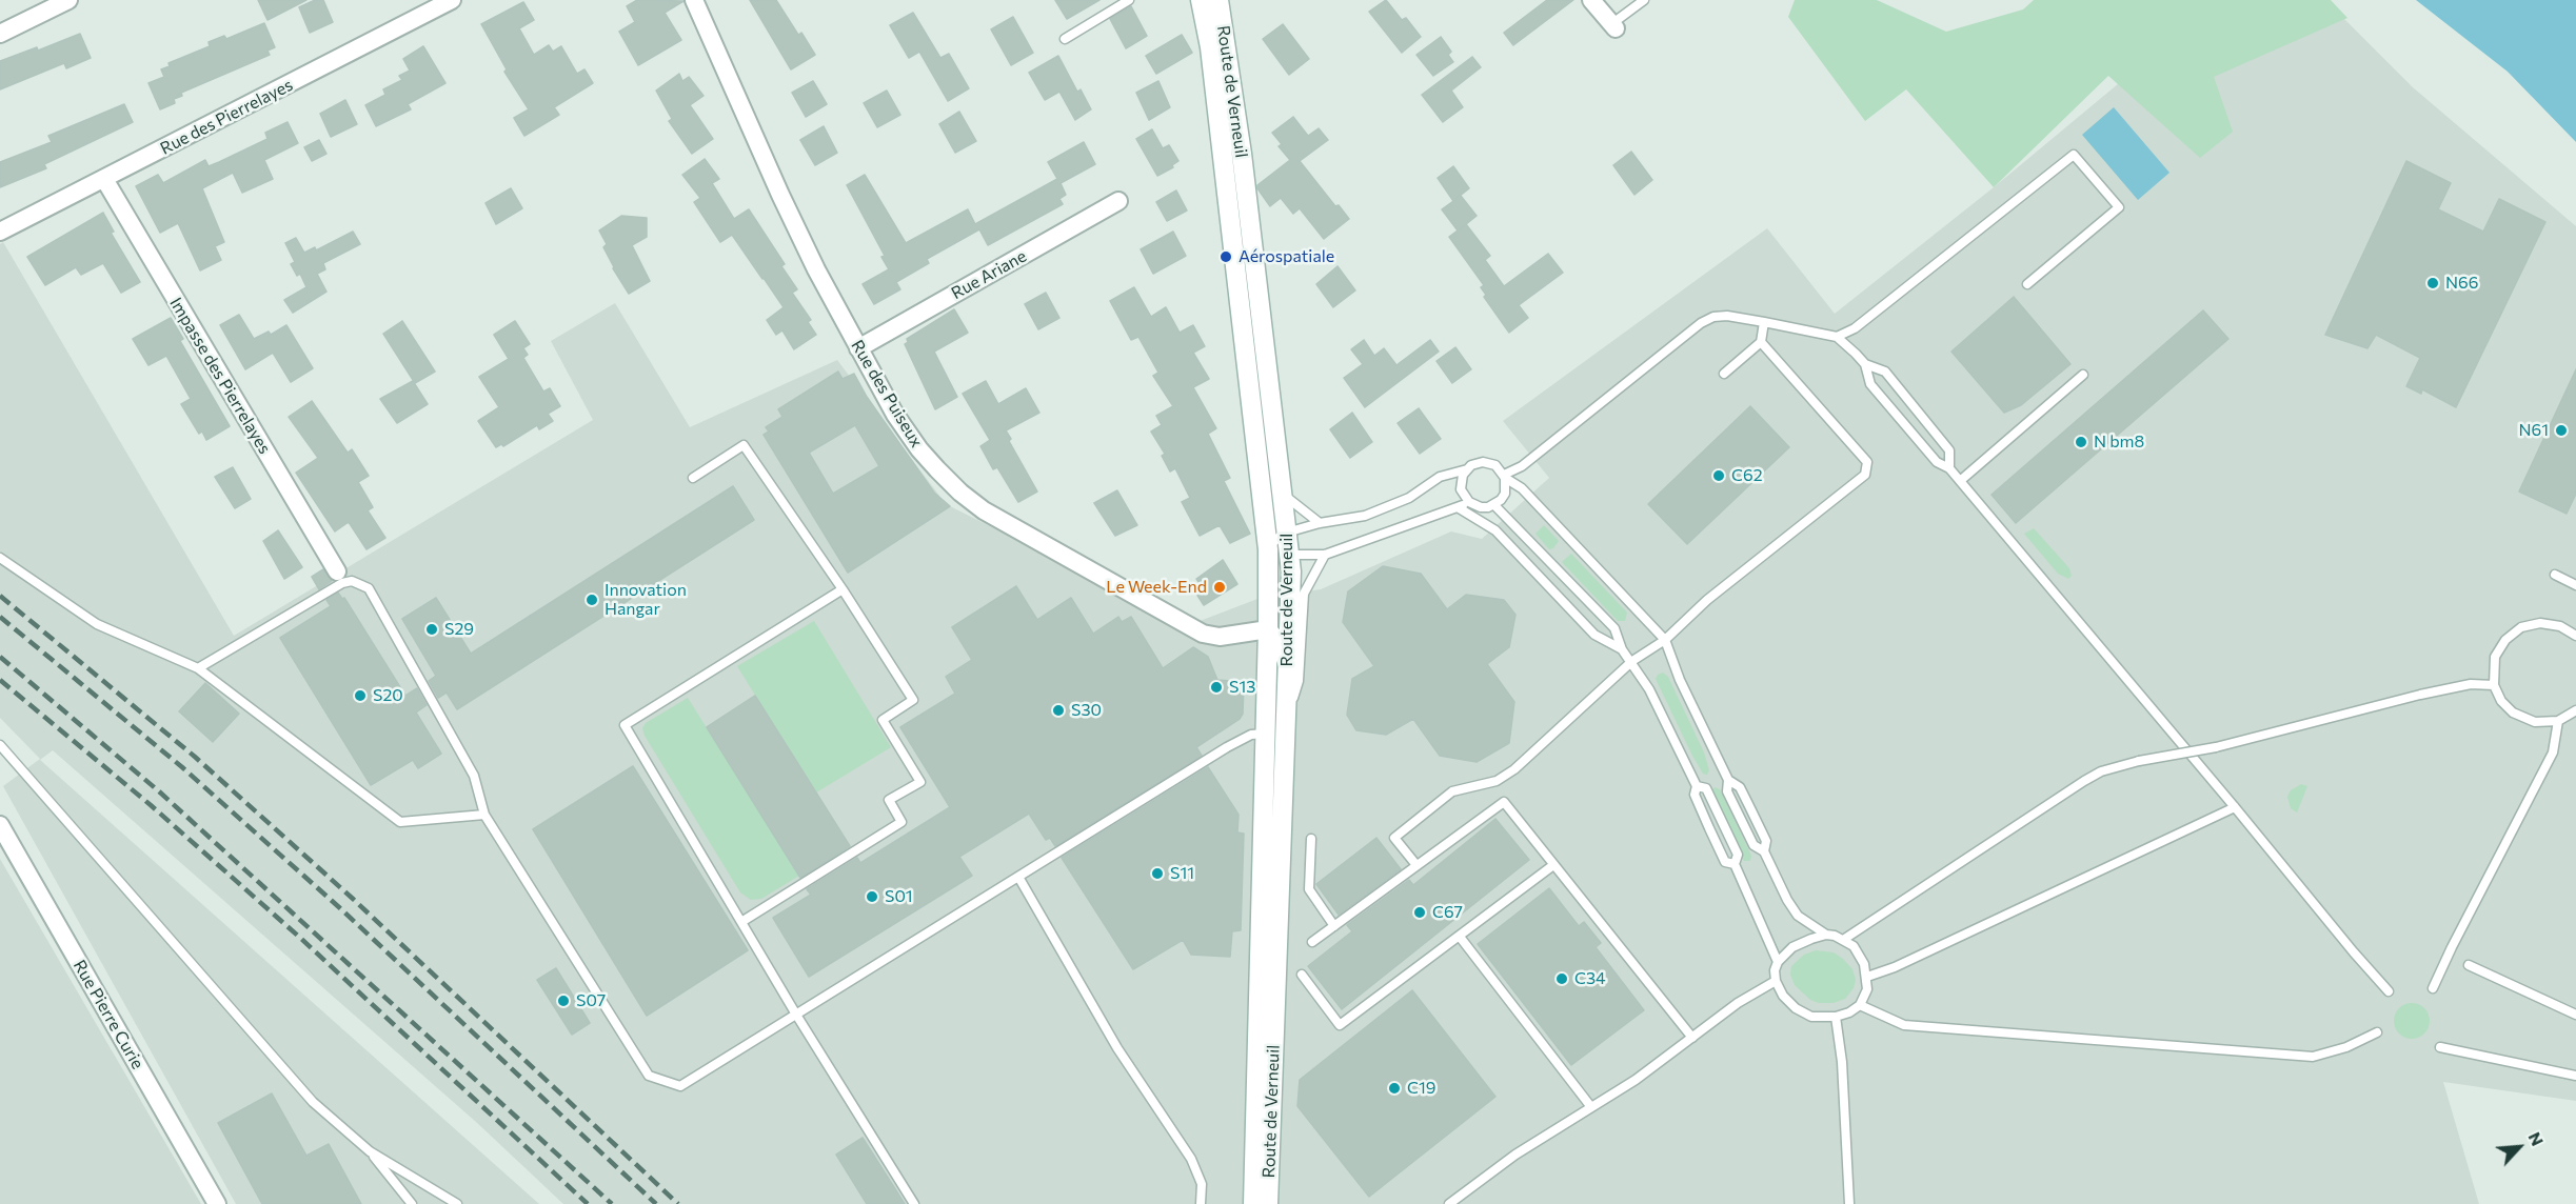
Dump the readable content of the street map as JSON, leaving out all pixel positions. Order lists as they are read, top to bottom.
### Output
{
  "streets": {
    "main road": ["Route de Verneuil"],
    "street": [
      "Rue des Pierrelayes",
      "Rue Ariane",
      "Impasse des Pierrelayes",
      "Rue des Puiseux",
      "Rue Pierre Curie"
    ]
  },
  "crossings": [
    ["Route de Verneuil", "Rue des Puiseux"],
    ["Rue des Pierrelayes", "Impasse des Pierrelayes"],
    ["Rue Ariane", "Rue des Puiseux"]
  ],
  "places": [
    "Aérospatiale",
    "N66",
    "N61",
    "N bm8",
    "C62",
    "Le Week-End",
    "Innovation Hangar",
    "S29",
    "S13",
    "S20",
    "S30",
    "S11",
    "S01",
    "C67",
    "C34",
    "S07",
    "C19"
  ],
  "north": "top right"
}
